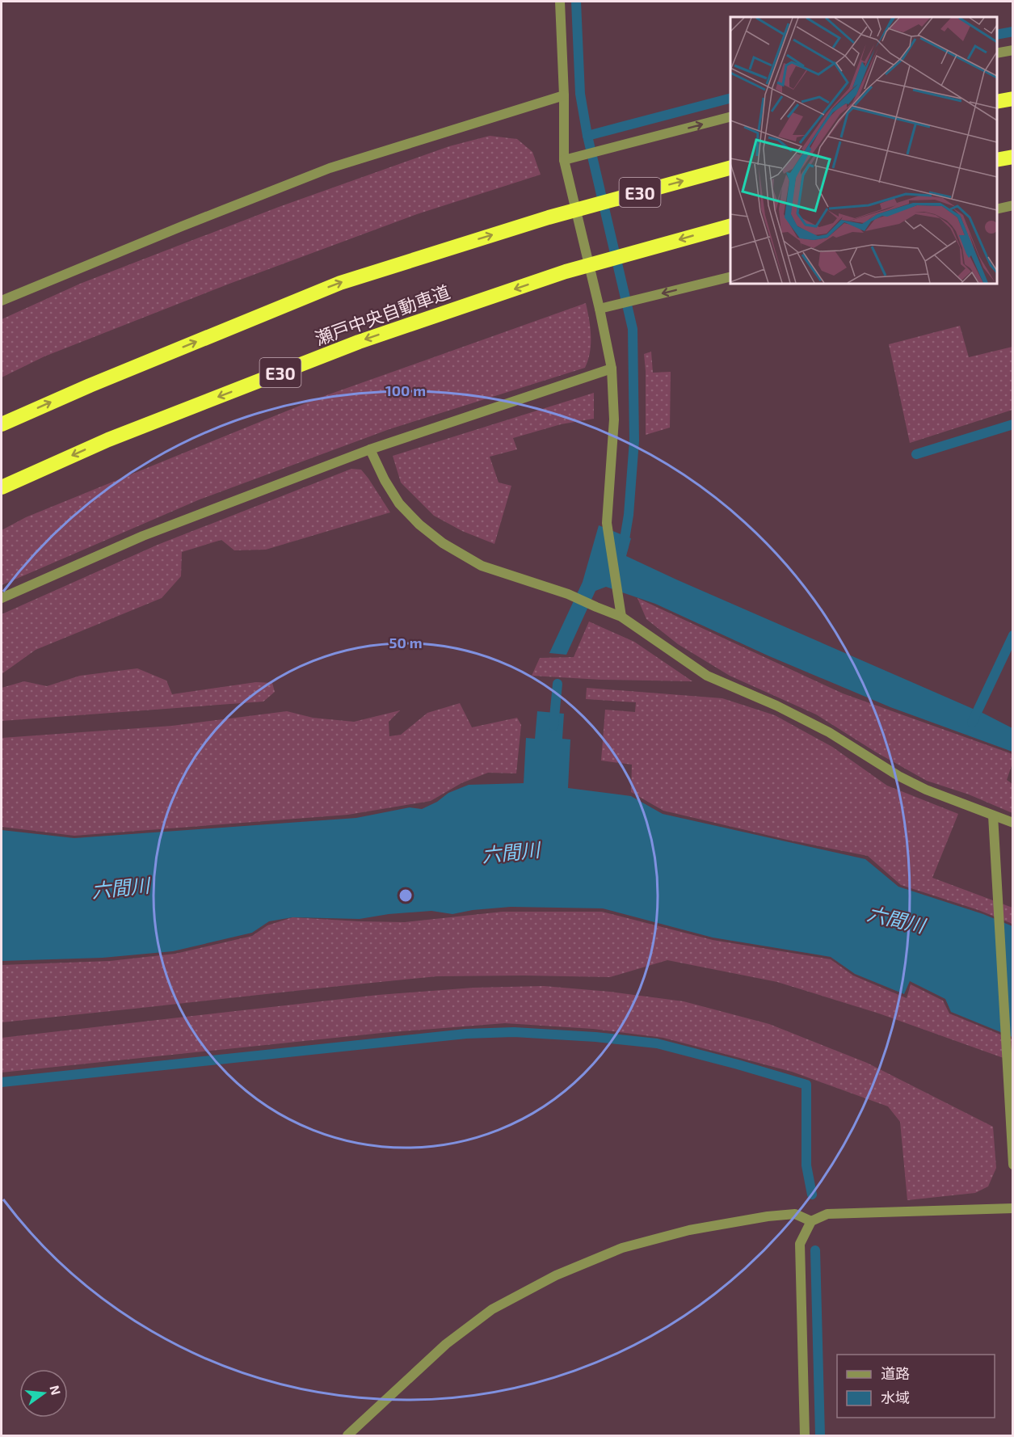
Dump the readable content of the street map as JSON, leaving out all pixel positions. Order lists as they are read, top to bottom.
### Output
{
  "streets": {
    "highway": ["E30", "瀬戸中央自動車道"]
  },
  "water": ["六間川"],
  "legend": ["道路", "水域"],
  "north": "right",
  "rings": ["100 m", "50 m"]
}
